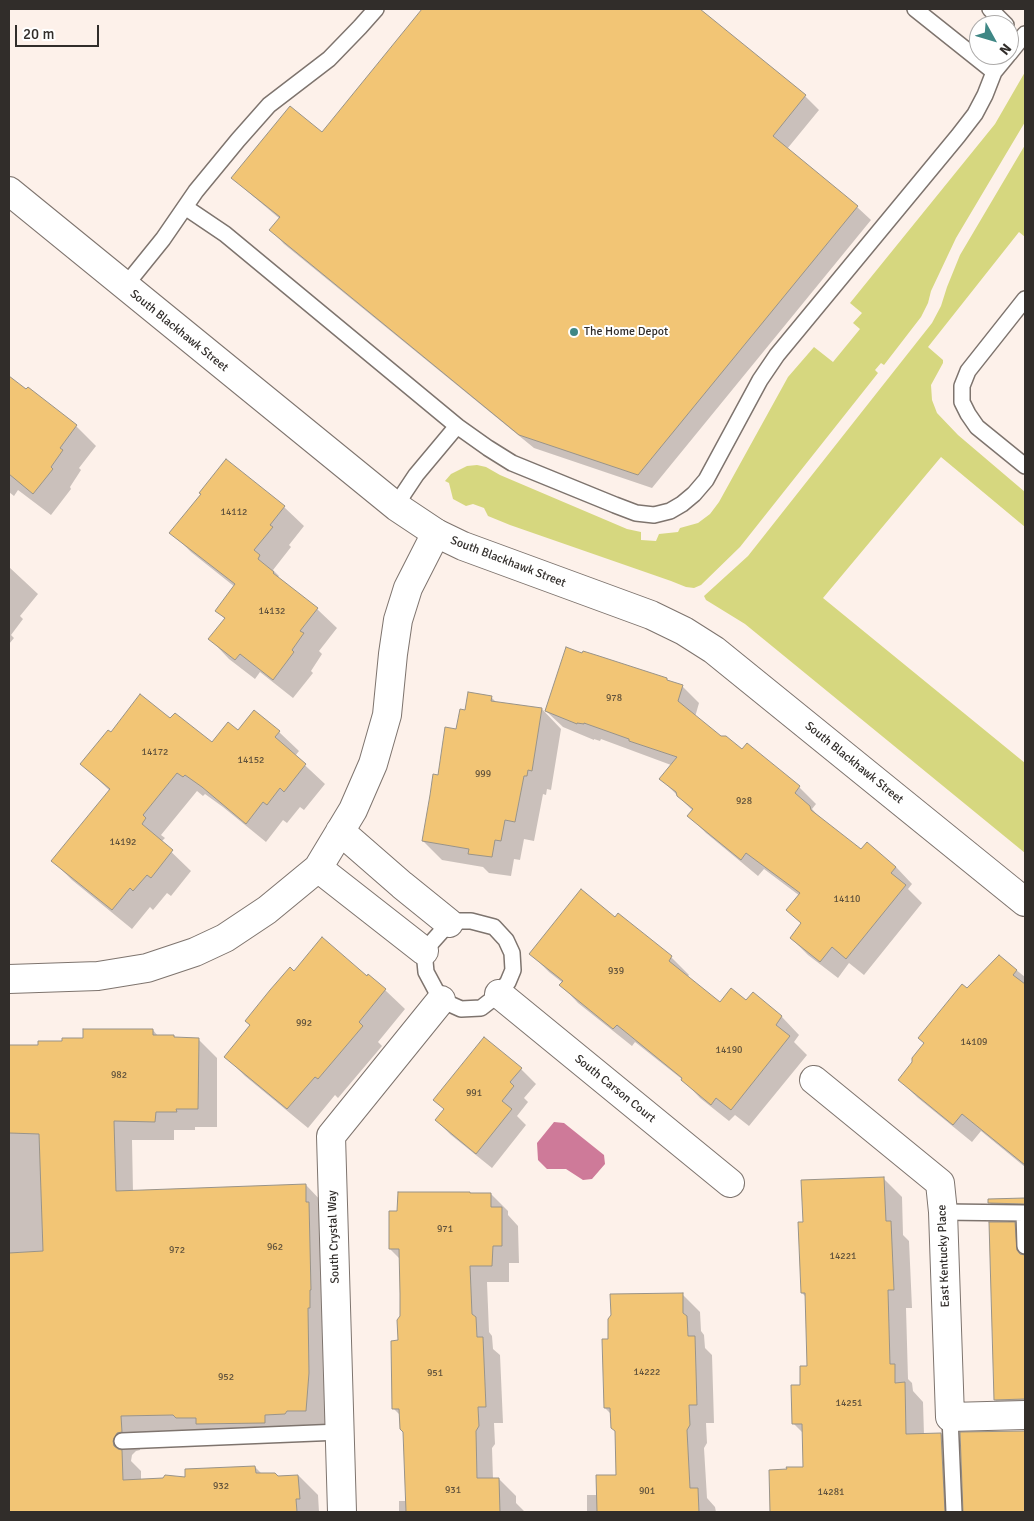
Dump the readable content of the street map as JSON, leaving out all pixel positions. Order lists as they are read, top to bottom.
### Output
{
  "streets": {
    "street": [
      "South Blackhawk Street",
      "South Carson Court",
      "South Crystal Way",
      "East Kentucky Place"
    ]
  },
  "crossings": [
    ["South Carson Court", "South Crystal Way"]
  ],
  "places": ["The Home Depot"],
  "house_numbers": [
    "14112",
    "14132",
    "978",
    "14172",
    "14152",
    "999",
    "928",
    "14192",
    "14110",
    "939",
    "992",
    "14109",
    "14190",
    "982",
    "991",
    "971",
    "962",
    "972",
    "14221",
    "14222",
    "951",
    "952",
    "14251",
    "932",
    "931",
    "901",
    "14281"
  ],
  "scale_bar": "20 m",
  "north": "bottom right"
}
